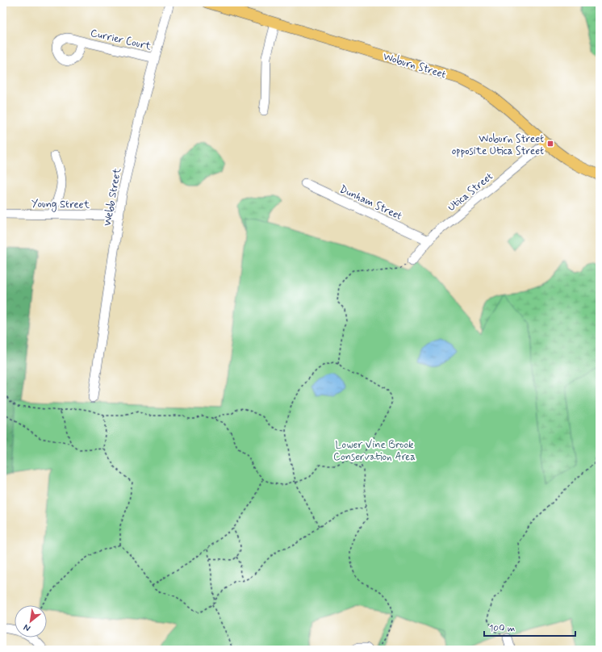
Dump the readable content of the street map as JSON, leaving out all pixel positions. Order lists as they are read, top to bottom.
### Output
{
  "streets": {
    "main road": ["Woburn Street"],
    "street": [
      "Currier Court",
      "Utica Street",
      "Webb Street",
      "Dunham Street",
      "Young Street"
    ]
  },
  "crossings": [
    ["Currier Court", "Webb Street"],
    ["Woburn Street", "Utica Street"],
    ["Utica Street", "Dunham Street"],
    ["Webb Street", "Young Street"]
  ],
  "parks": ["Lower Vine Brook Conservation Area"],
  "places": {
    "transit": ["Woburn Street opposite Utica Street"]
  },
  "scale_bar": "100 m",
  "north": "bottom left"
}
